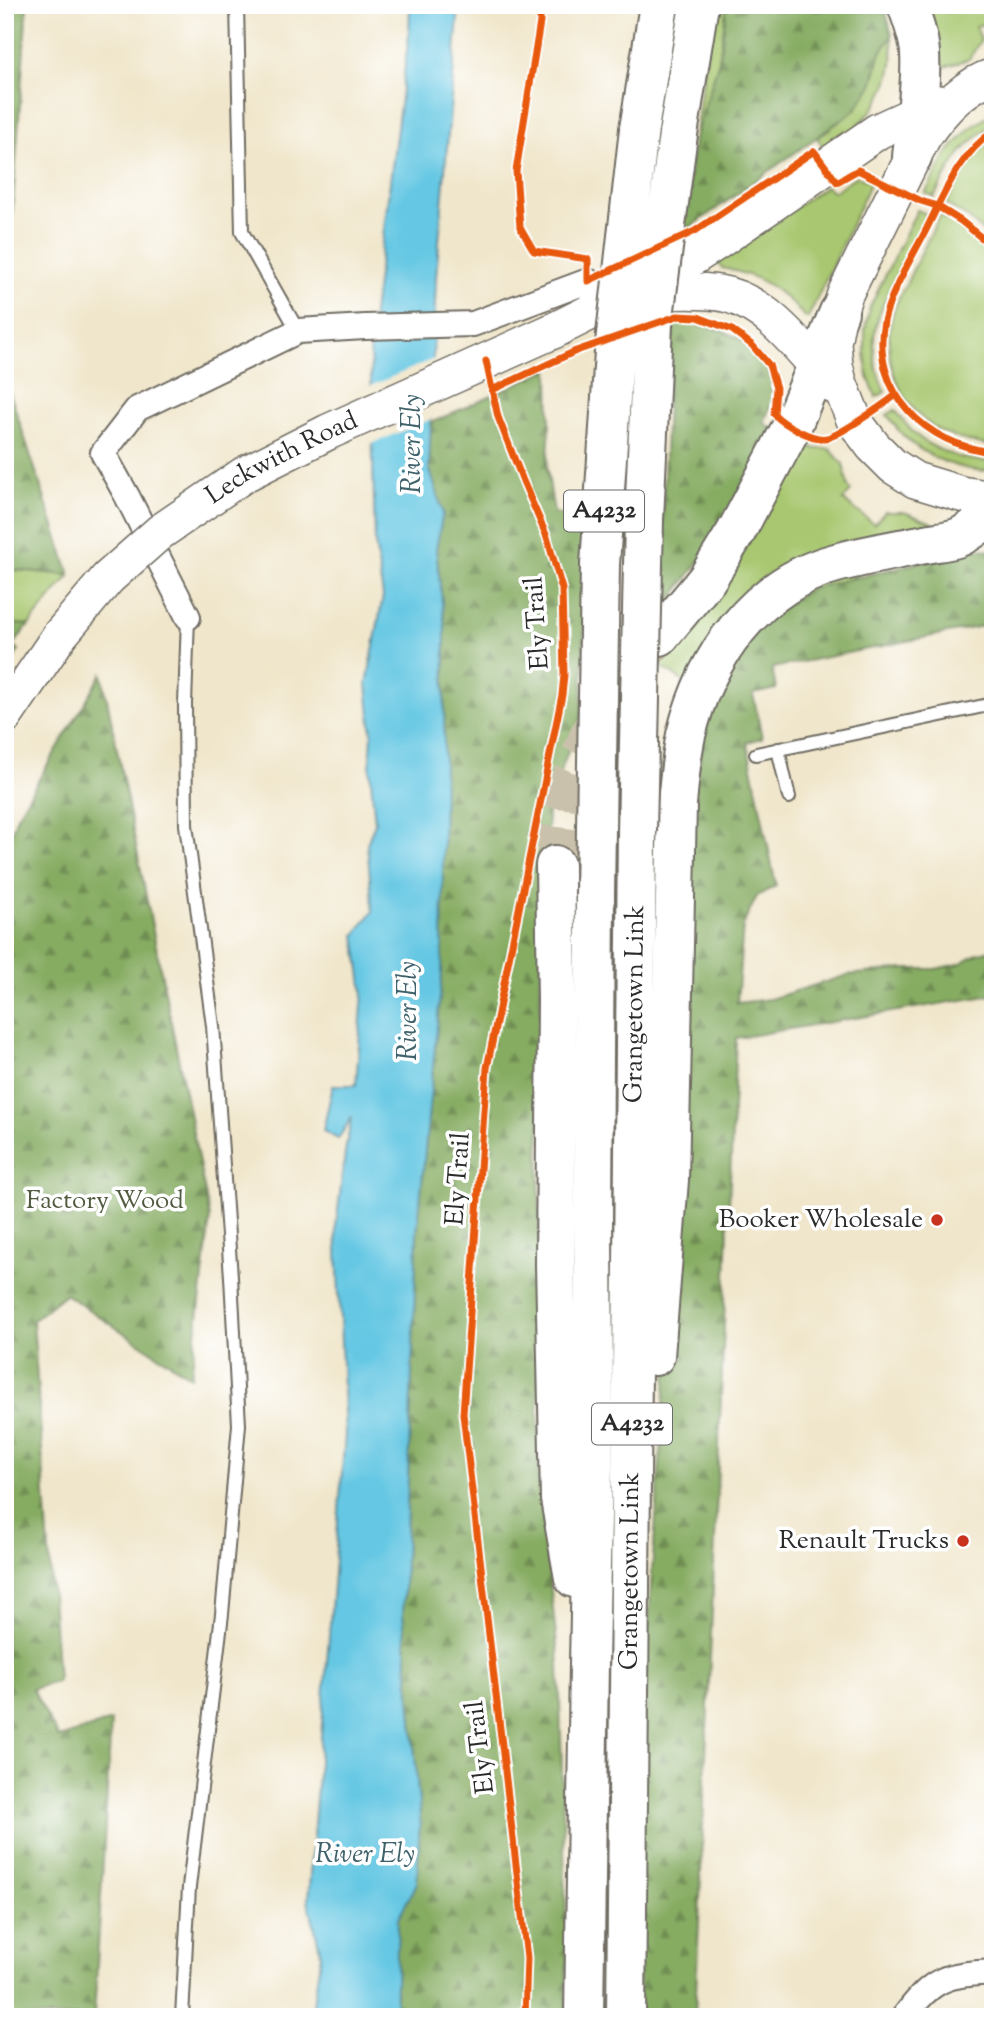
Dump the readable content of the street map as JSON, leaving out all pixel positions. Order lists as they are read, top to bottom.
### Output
{
  "streets": {
    "main road": ["Leckwith Road", "A4232", "Grangetown Link"],
    "cycle path": ["Ely Trail"]
  },
  "water": ["River Ely"],
  "parks": ["Factory Wood"],
  "places": ["Booker Wholesale", "Renault Trucks"]
}
